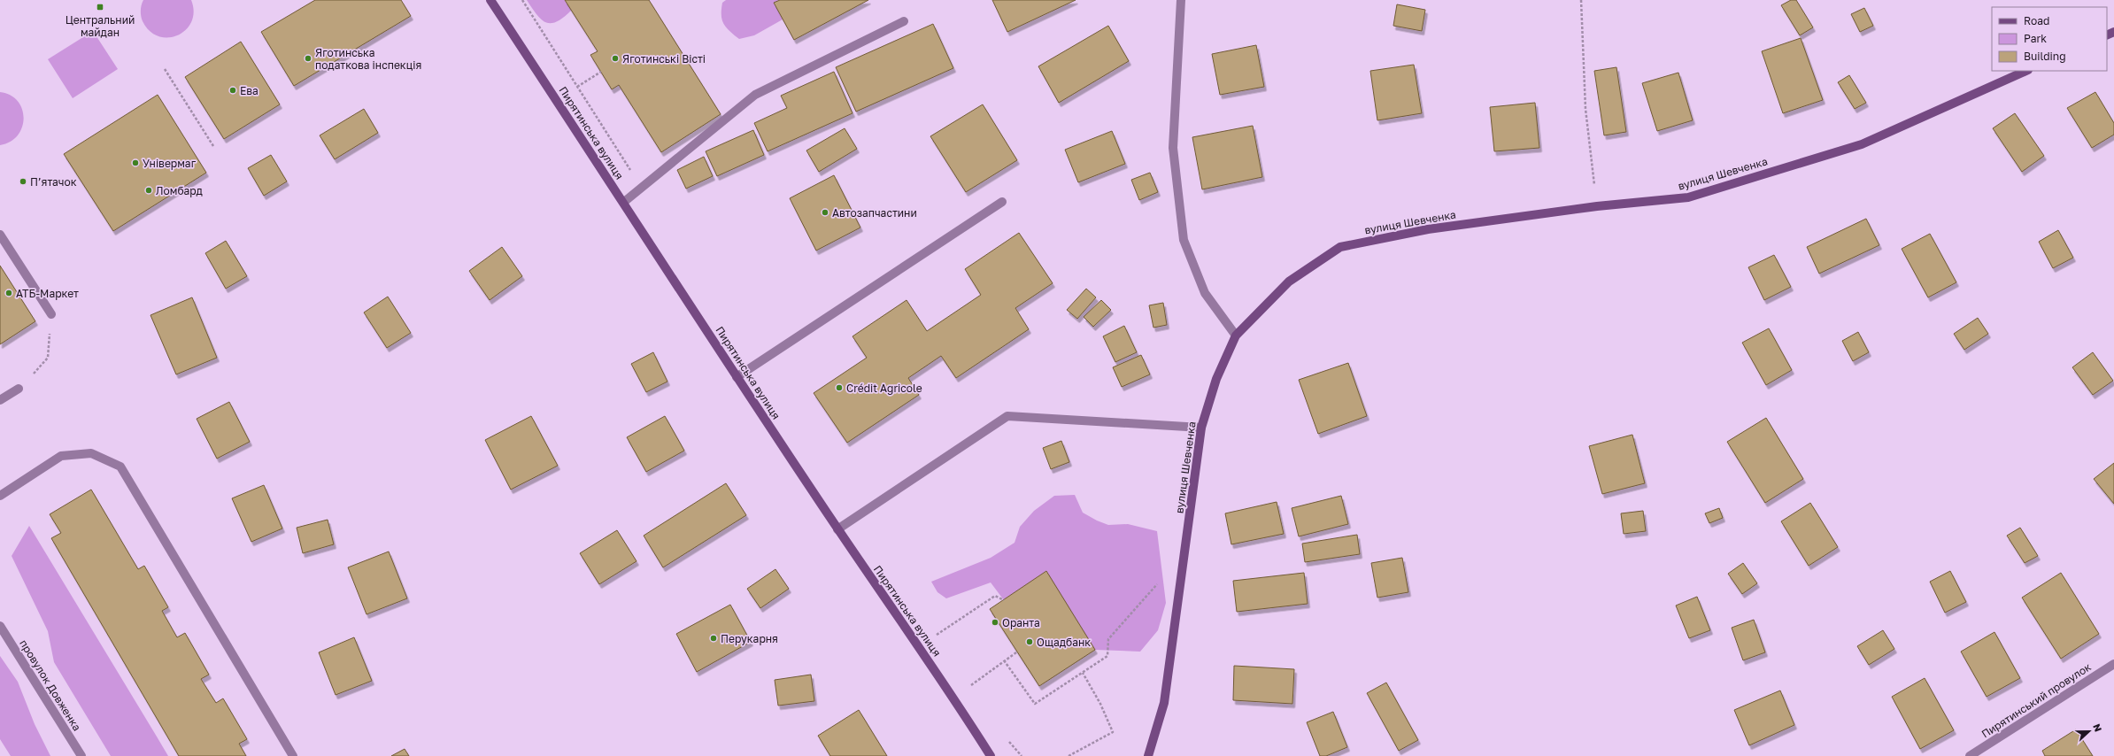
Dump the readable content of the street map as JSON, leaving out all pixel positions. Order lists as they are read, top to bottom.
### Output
{
  "streets": {
    "street": [
      "Пирятинська вулиця",
      "вулиця Шевченка",
      "провулок Довженка",
      "Пирятинський провулок"
    ]
  },
  "places": {
    "transit": ["Центральний майдан"],
    "other": [
      "Яготинська податкова інспекція",
      "Яготинські Вісті",
      "Ева",
      "Універмаг",
      "П’ятачок",
      "Ломбард",
      "Автозапчастини",
      "АТБ-Маркет",
      "Crédit Agricole",
      "Оранта",
      "Перукарня",
      "Ощадбанк"
    ]
  },
  "legend": ["Road", "Park", "Building"],
  "north": "right"
}
